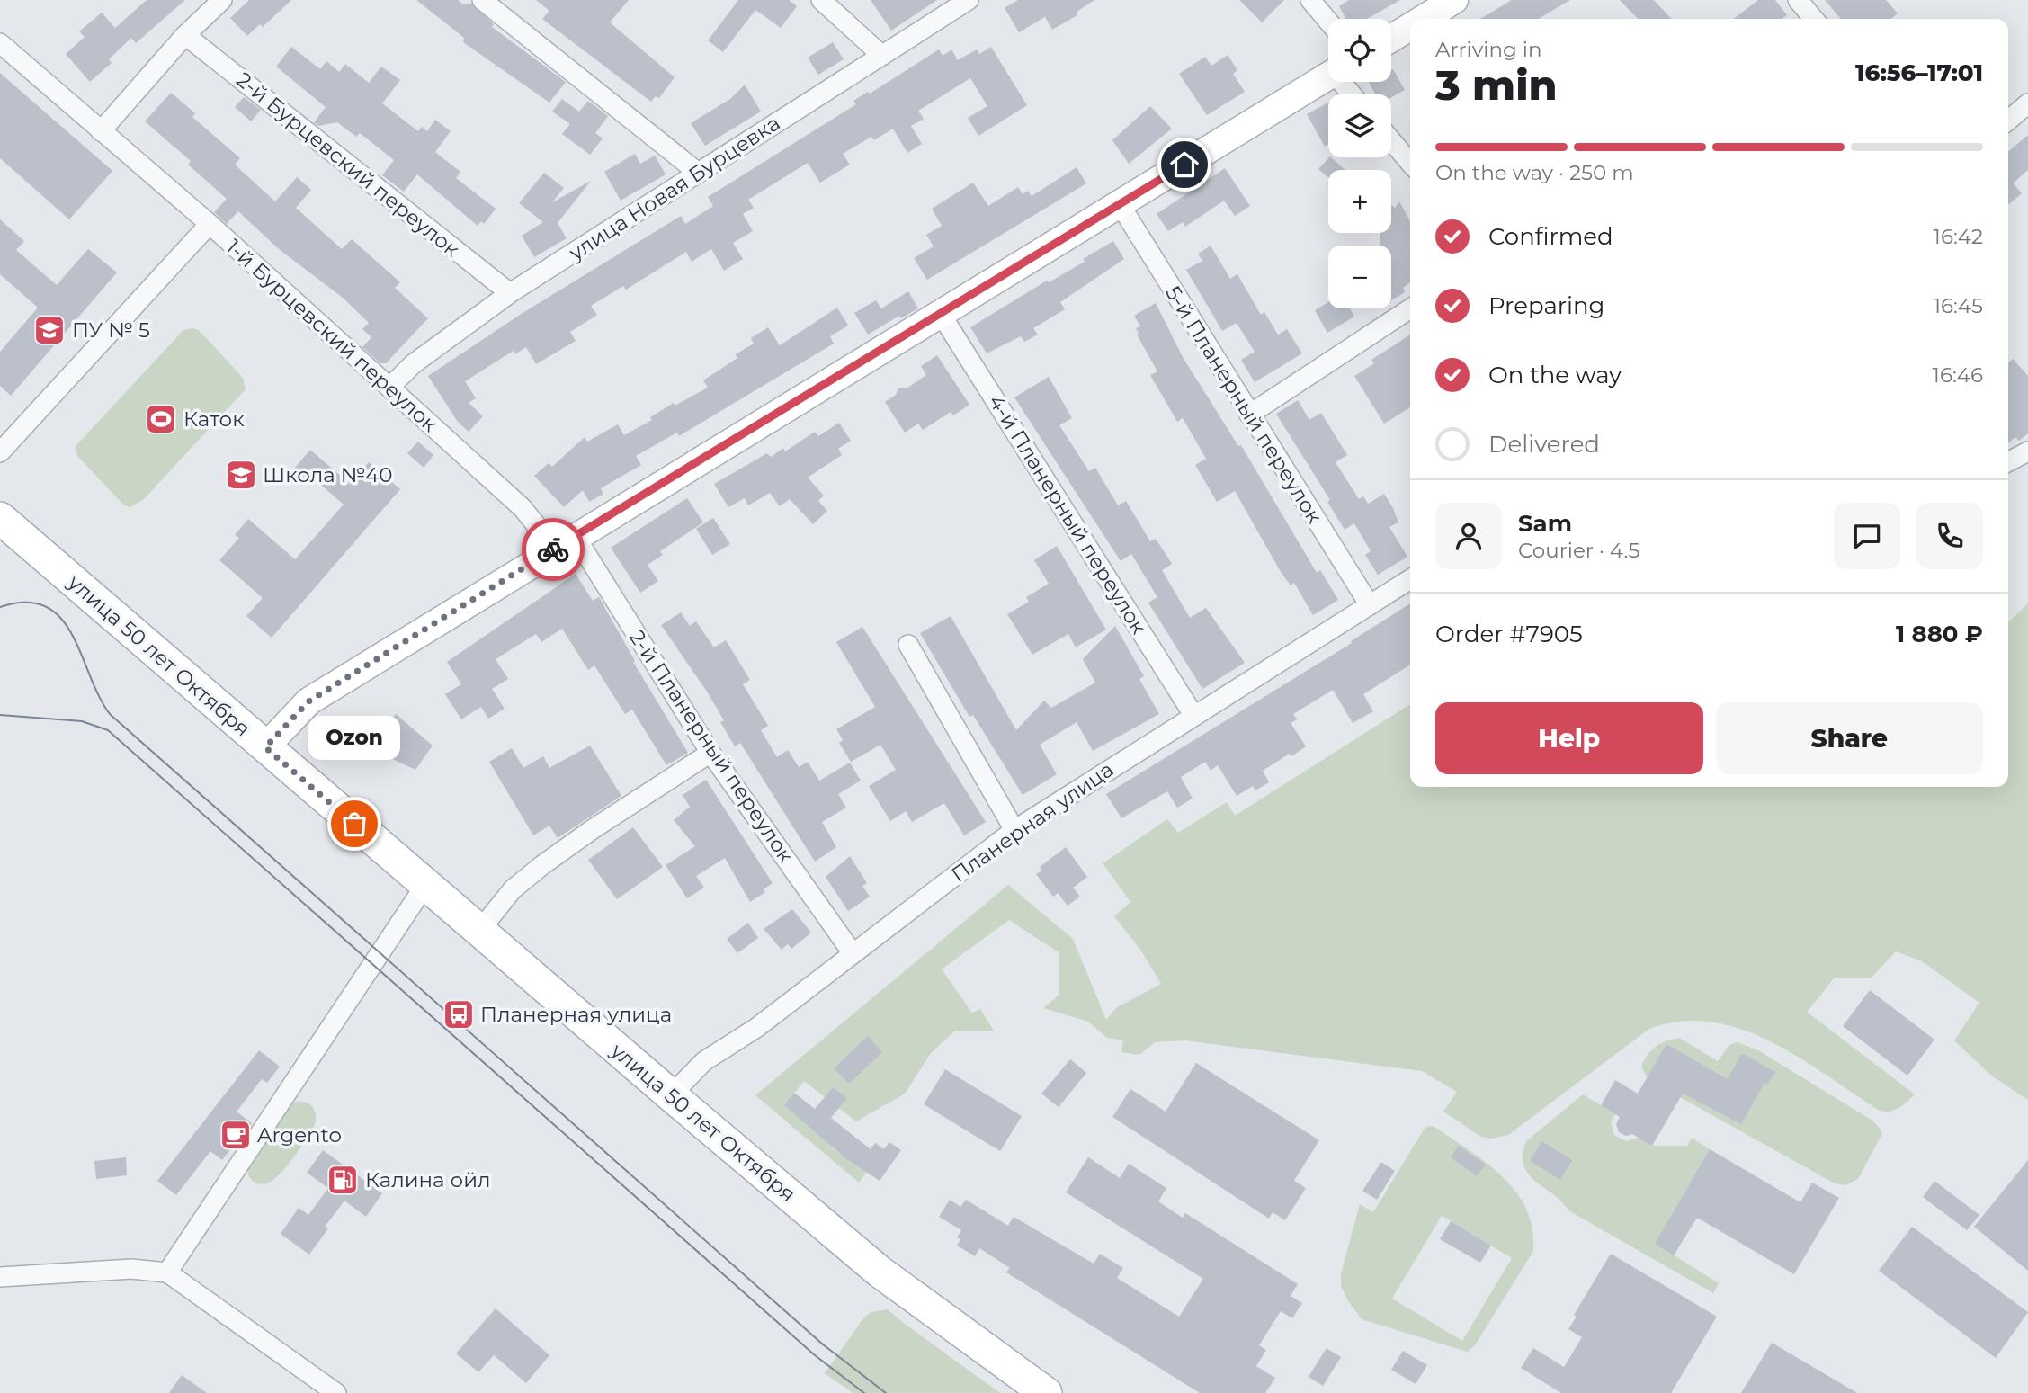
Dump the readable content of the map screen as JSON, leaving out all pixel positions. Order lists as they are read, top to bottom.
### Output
{
  "streets": {
    "main road": ["улица 50 лет Октября"],
    "street": [
      "2-й Бурцевский переулок",
      "улица Новая Бурцевка",
      "1-й Бурцевский переулок",
      "5-й Планерный переулок",
      "4-й Планерный переулок",
      "2-й Планерный переулок",
      "Планерная улица"
    ]
  },
  "crossings": [
    ["2-й Бурцевский переулок", "улица Новая Бурцевка"],
    ["улица Новая Бурцевка", "1-й Бурцевский переулок"],
    ["1-й Бурцевский переулок", "2-й Планерный переулок"],
    ["5-й Планерный переулок", "Планерная улица"],
    ["4-й Планерный переулок", "Планерная улица"],
    ["улица 50 лет Октября", "Планерная улица"],
    ["2-й Планерный переулок", "Планерная улица"]
  ],
  "places": {
    "school or university": ["ПУ № 5", "Школа №40"],
    "sports": ["Каток"],
    "other": ["Ozon"],
    "bus stop": ["Планерная улица"],
    "cafe": ["Argento"],
    "fuel station": ["Калина ойл"]
  },
  "page": {
    "map_buttons": ["+", "−"],
    "heading": ["3 min", "Arriving in", "16:56–17:01"],
    "panel": [
      "Sam",
      "Courier · 4.5",
      "Order #7905",
      "1 880 ₽"
    ],
    "bar": "On the way · 250 m",
    "list": [
      ["Confirmed", "16:42"],
      ["Preparing", "16:45"],
      ["On the way", "16:46"],
      "Delivered"
    ],
    "buttons": ["Help", "Share"],
    "bubble": "Ozon"
  }
}
